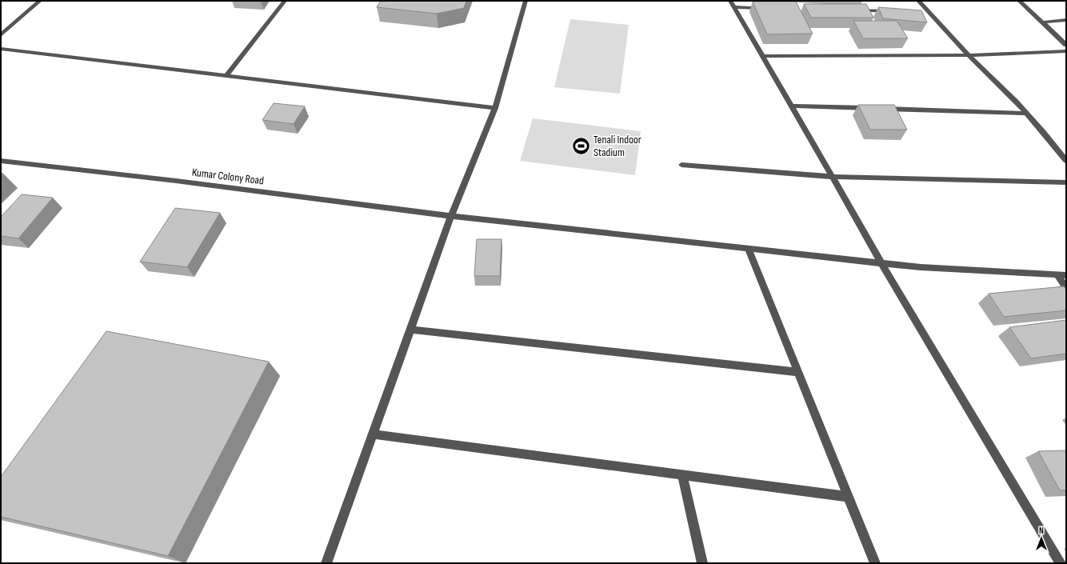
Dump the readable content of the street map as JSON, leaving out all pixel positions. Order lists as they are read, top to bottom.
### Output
{
  "streets": {
    "street": ["Kumar Colony Road"]
  },
  "places": {
    "sports": ["Tenali Indoor Stadium"]
  },
  "north": "top"
}
